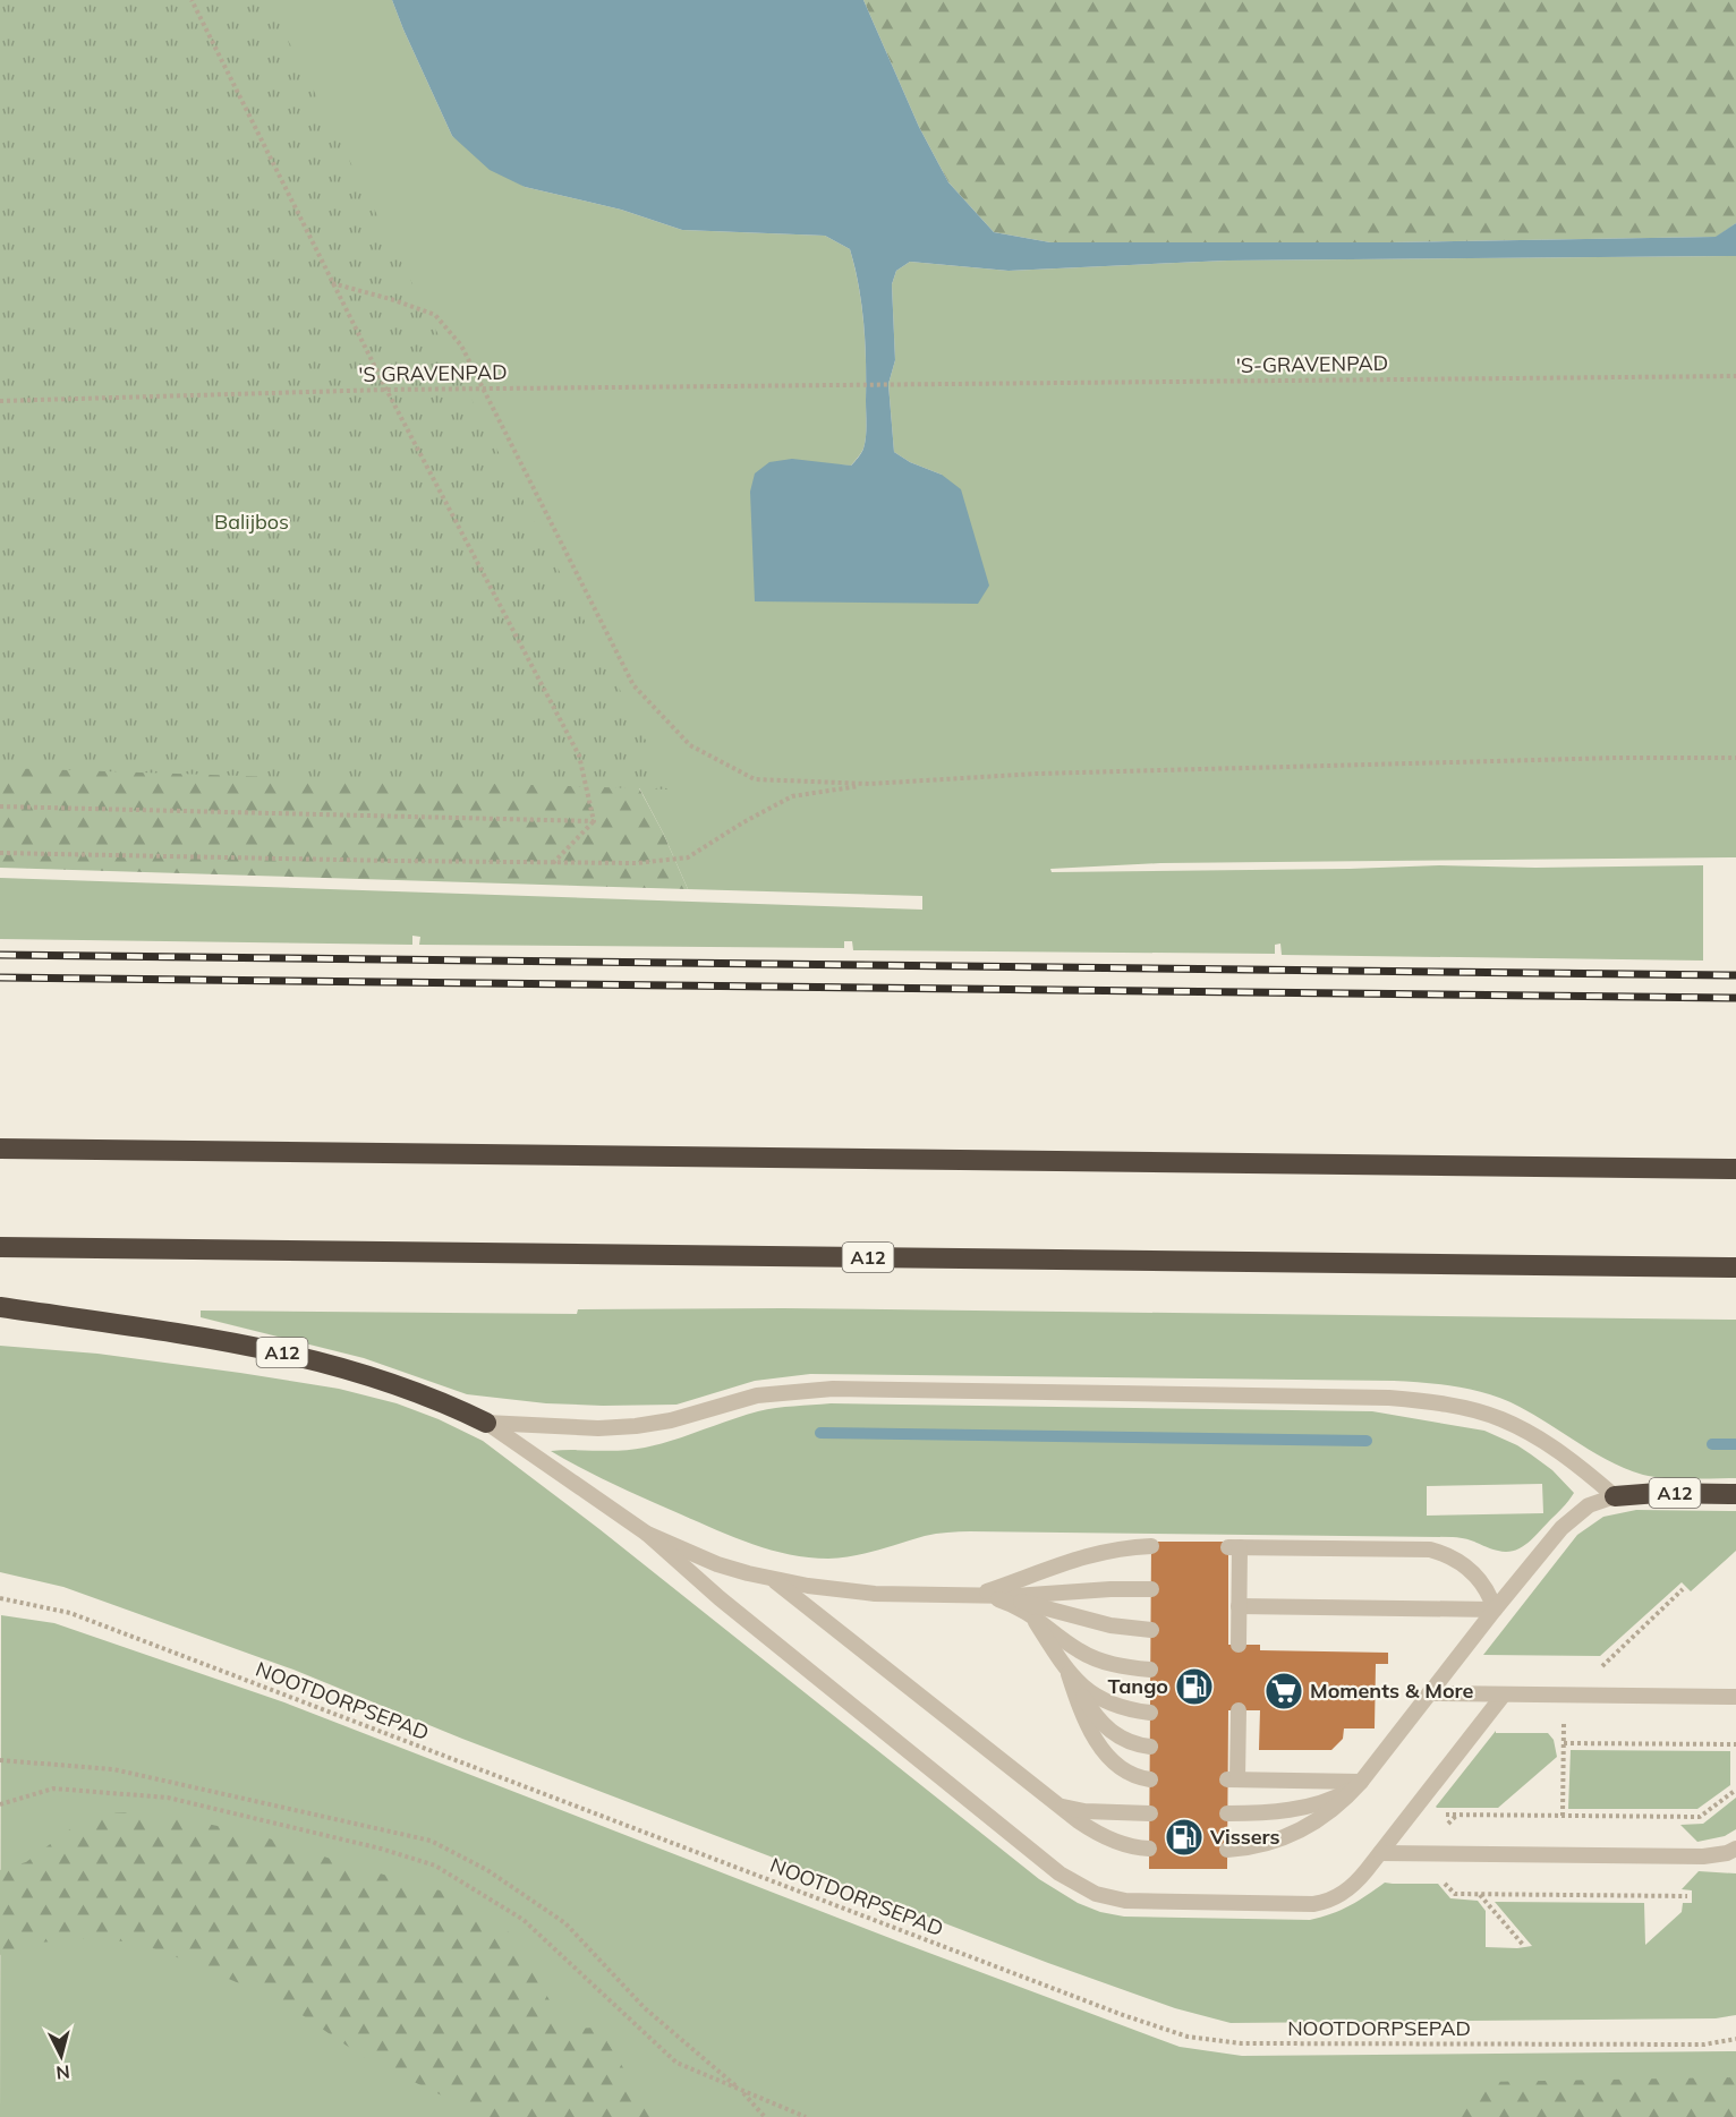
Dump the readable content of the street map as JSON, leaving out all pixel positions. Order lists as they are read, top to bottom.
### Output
{
  "streets": {
    "highway": ["A12"],
    "path": ["'S-GRAVENPAD", "'S GRAVENPAD", "NOOTDORPSEPAD"]
  },
  "crossings": [
    ["'S-GRAVENPAD", "'S GRAVENPAD"]
  ],
  "parks": ["Balijbos"],
  "places": {
    "fuel station": ["Tango", "Vissers"],
    "supermarket": ["Moments & More"]
  },
  "north": "bottom"
}
